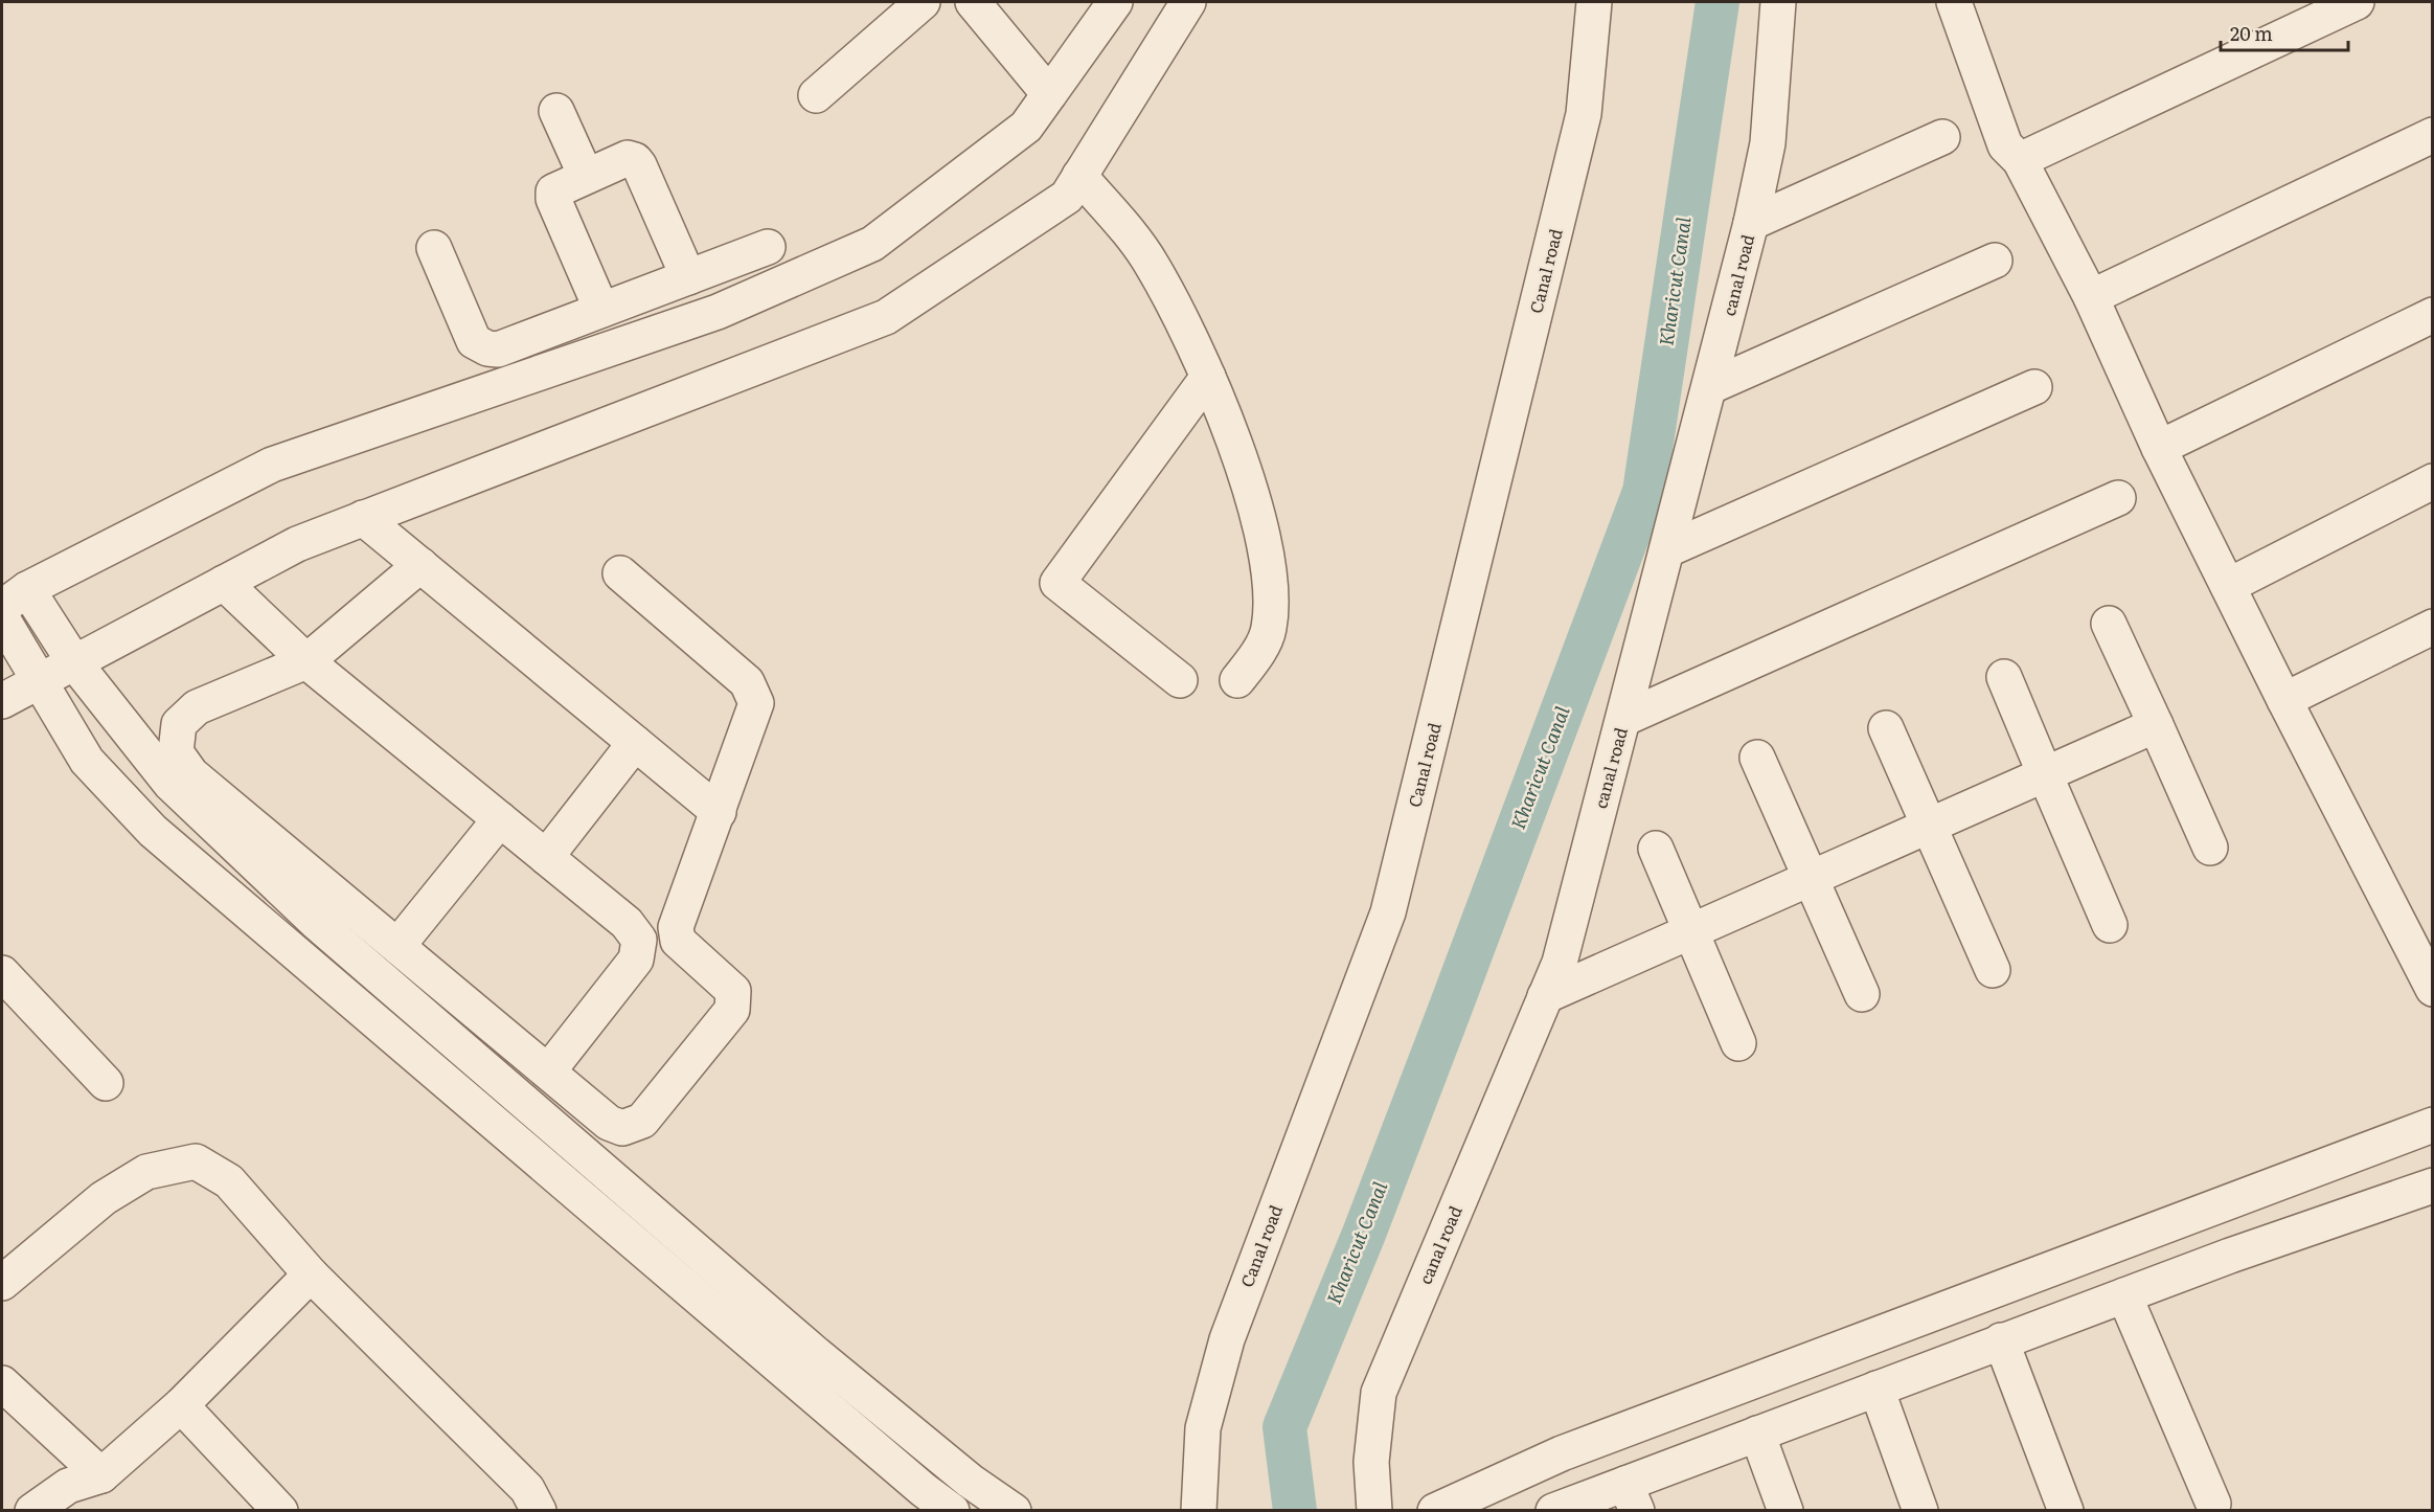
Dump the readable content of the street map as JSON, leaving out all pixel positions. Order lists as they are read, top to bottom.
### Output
{
  "streets": {
    "street": ["Canal road", "canal road"]
  },
  "water": ["Kharicut Canal"],
  "scale_bar": "20 m"
}
